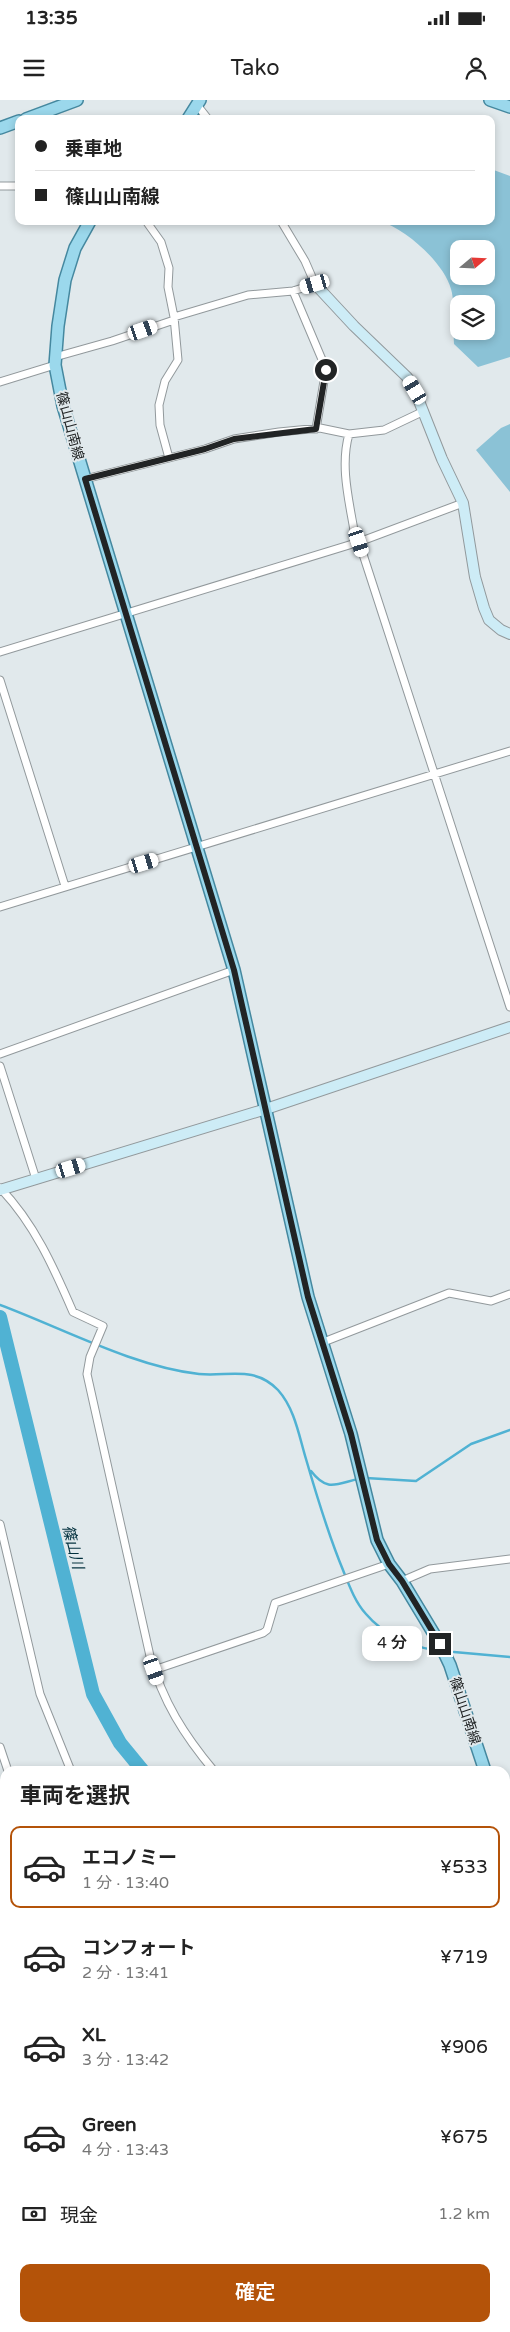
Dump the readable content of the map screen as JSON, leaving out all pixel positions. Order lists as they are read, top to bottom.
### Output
{
  "streets": {
    "main road": ["篠山山南線"]
  },
  "water": ["篠山川"],
  "north": "right",
  "page": {
    "status": "13:35",
    "header": "Tako",
    "banner": ["乗車地", "篠山山南線"],
    "bubble": "4 分",
    "heading": "車両を選択",
    "list": [
      {
        "name": "エコノミー",
        "note": "1 分 · 13:40",
        "value": "¥533"
      },
      {
        "name": "コンフォート",
        "note": "2 分 · 13:41",
        "value": "¥719"
      },
      {
        "name": "XL",
        "note": "3 分 · 13:42",
        "value": "¥906"
      },
      {
        "name": "Green",
        "note": "4 分 · 13:43",
        "value": "¥675"
      }
    ],
    "pay": ["現金", "1.2 km"],
    "buttons": "確定"
  }
}
